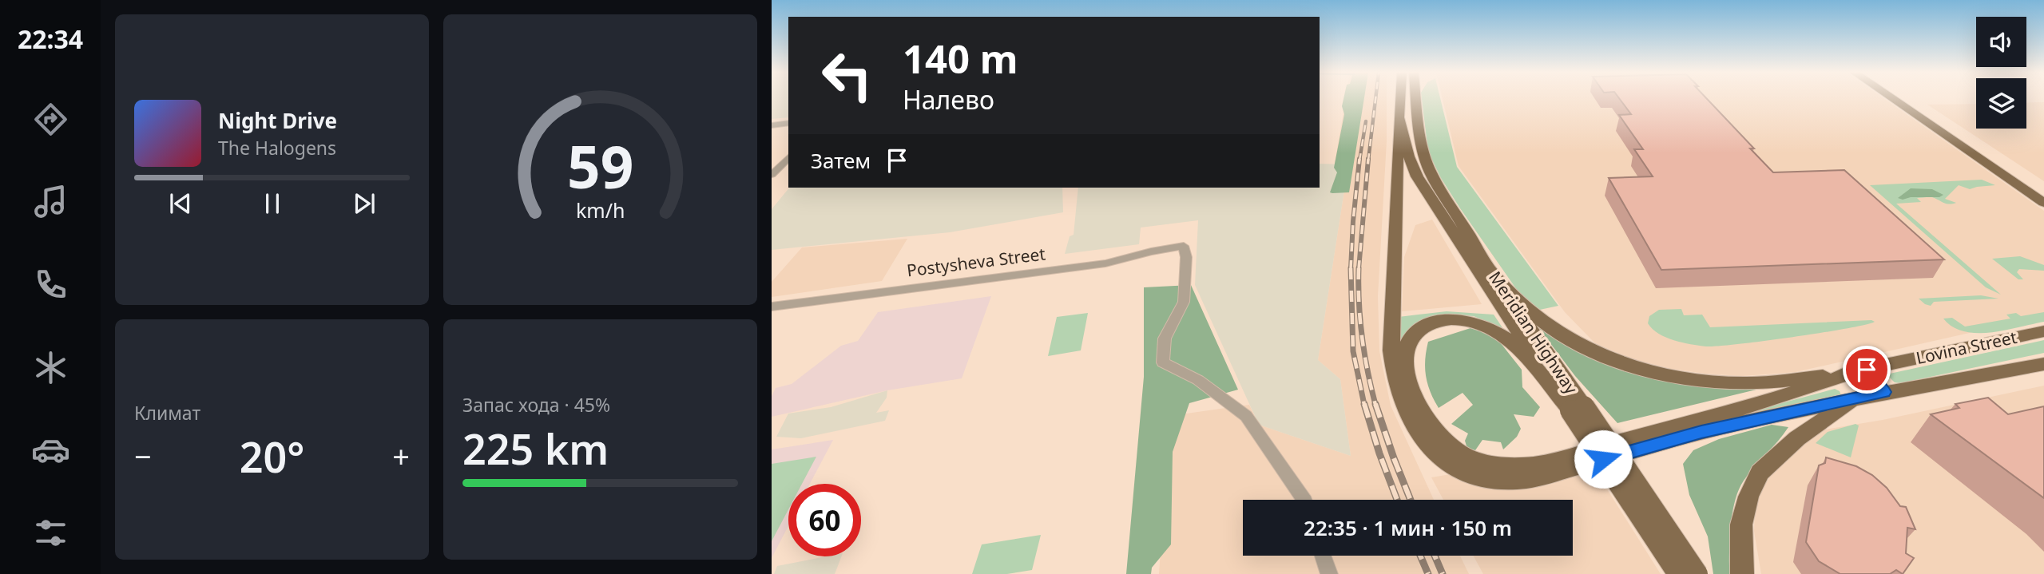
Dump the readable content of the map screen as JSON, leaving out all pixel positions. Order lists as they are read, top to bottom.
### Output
{
  "streets": {
    "main road": ["Meridian Highway", "Lovina Street"],
    "street": ["Postysheva Street"]
  },
  "page": {
    "tabs": "22:34",
    "turn": ["140 m", "Налево"],
    "song": ["Night Drive", "The Halogens"],
    "then": "Затем",
    "tile": [
      "Климат",
      ["Запас хода · 45%", "225 km"]
    ],
    "heat": ["−", "20°", "+"],
    "limit": "60",
    "trip": "22:35 · 1 мин · 150 m",
    "gauge": ["59", "km/h"]
  }
}
